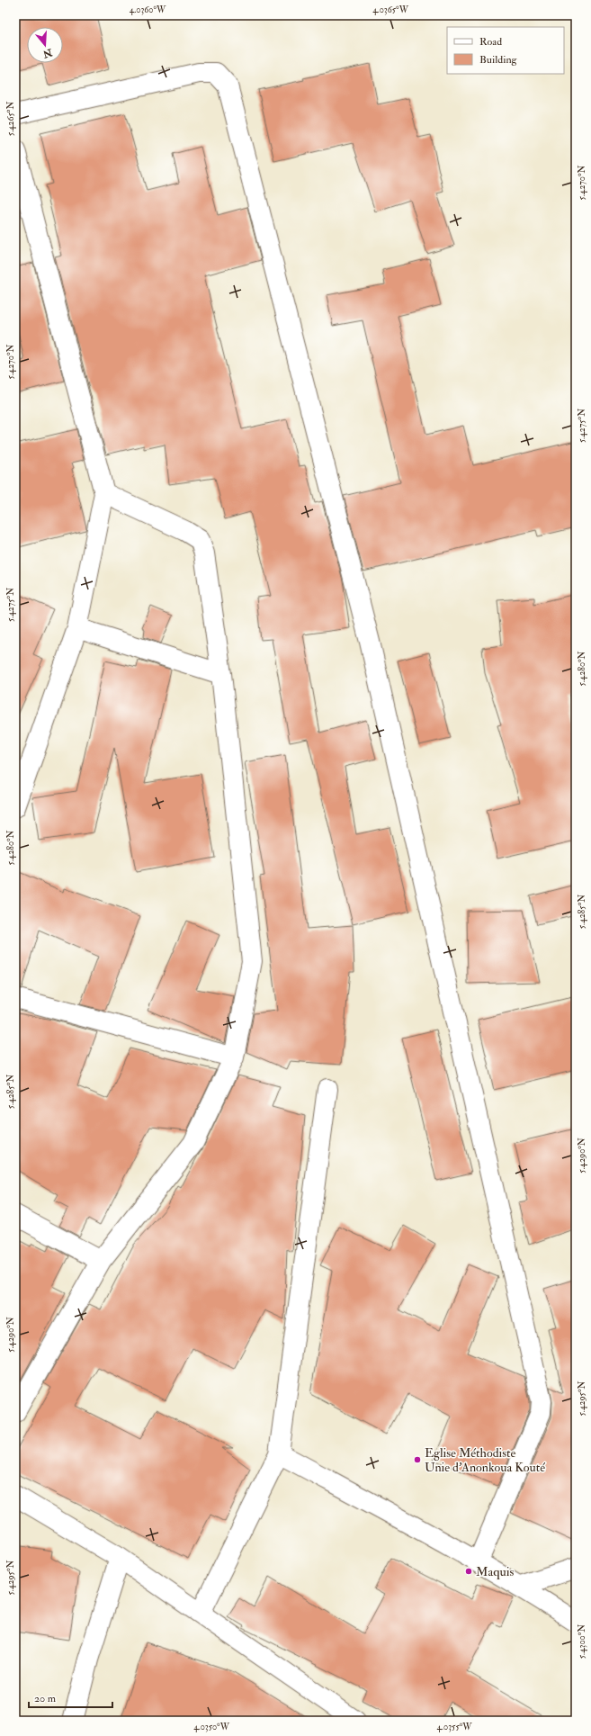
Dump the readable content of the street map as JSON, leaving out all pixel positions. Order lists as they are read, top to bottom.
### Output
{
  "places": ["Eglise Méthodiste Unie d'Anonkoua Kouté", "Maquis"],
  "legend": ["Road", "Building"],
  "scale_bar": "20 m",
  "north": "bottom",
  "coordinates": [
    "4.0360°W",
    "4.0365°W",
    "5.4265°N",
    "5.4270°N",
    "5.4275°N",
    "5.4280°N",
    "5.4285°N",
    "5.4290°N",
    "5.4295°N",
    "5.4300°N",
    "4.0350°W",
    "4.0355°W"
  ]
}
